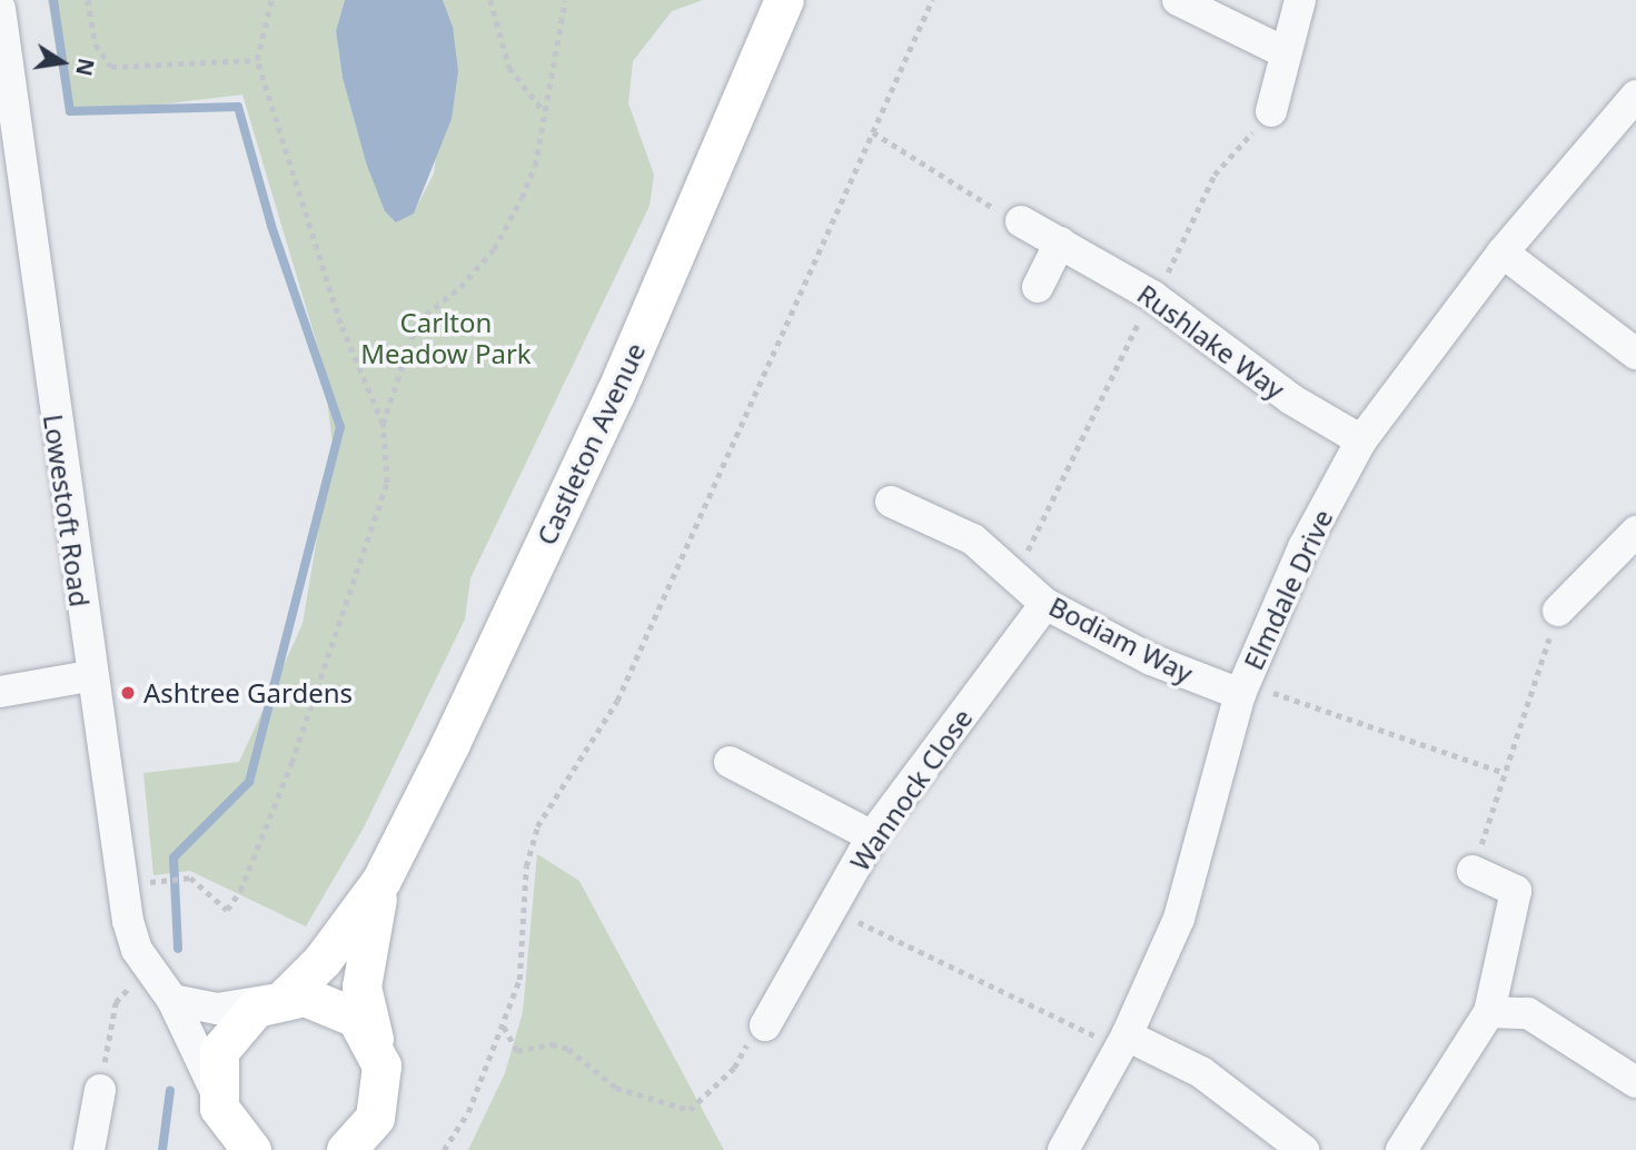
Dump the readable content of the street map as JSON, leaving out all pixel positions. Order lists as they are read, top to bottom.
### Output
{
  "streets": {
    "main road": ["Castleton Avenue"],
    "street": [
      "Rushlake Way",
      "Lowestoft Road",
      "Elmdale Drive",
      "Bodiam Way",
      "Wannock Close"
    ]
  },
  "crossings": [
    ["Rushlake Way", "Elmdale Drive"],
    ["Castleton Avenue", "Lowestoft Road"],
    ["Elmdale Drive", "Bodiam Way"],
    ["Bodiam Way", "Wannock Close"]
  ],
  "parks": ["Carlton Meadow Park"],
  "places": ["Ashtree Gardens"],
  "north": "right"
}
